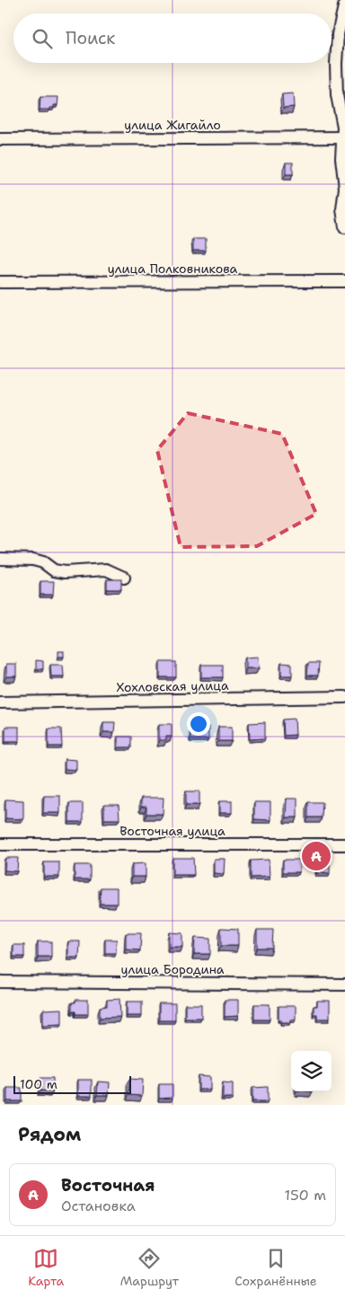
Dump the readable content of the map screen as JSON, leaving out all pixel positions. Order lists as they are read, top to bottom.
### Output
{
  "streets": {
    "street": [
      "улица Жигайло",
      "улица Полковникова",
      "Хохловская улица",
      "Восточная улица",
      "улица Бородина"
    ]
  },
  "scale_bar": "100 m",
  "page": {
    "search": "Поиск",
    "pins": "A",
    "scale": "100 m",
    "heading": "Рядом",
    "list": [
      {
        "mark": "A",
        "name": "Восточная",
        "note": "Остановка",
        "value": "150 m"
      }
    ],
    "nav": ["Карта", "Маршрут", "Сохранённые"]
  }
}
